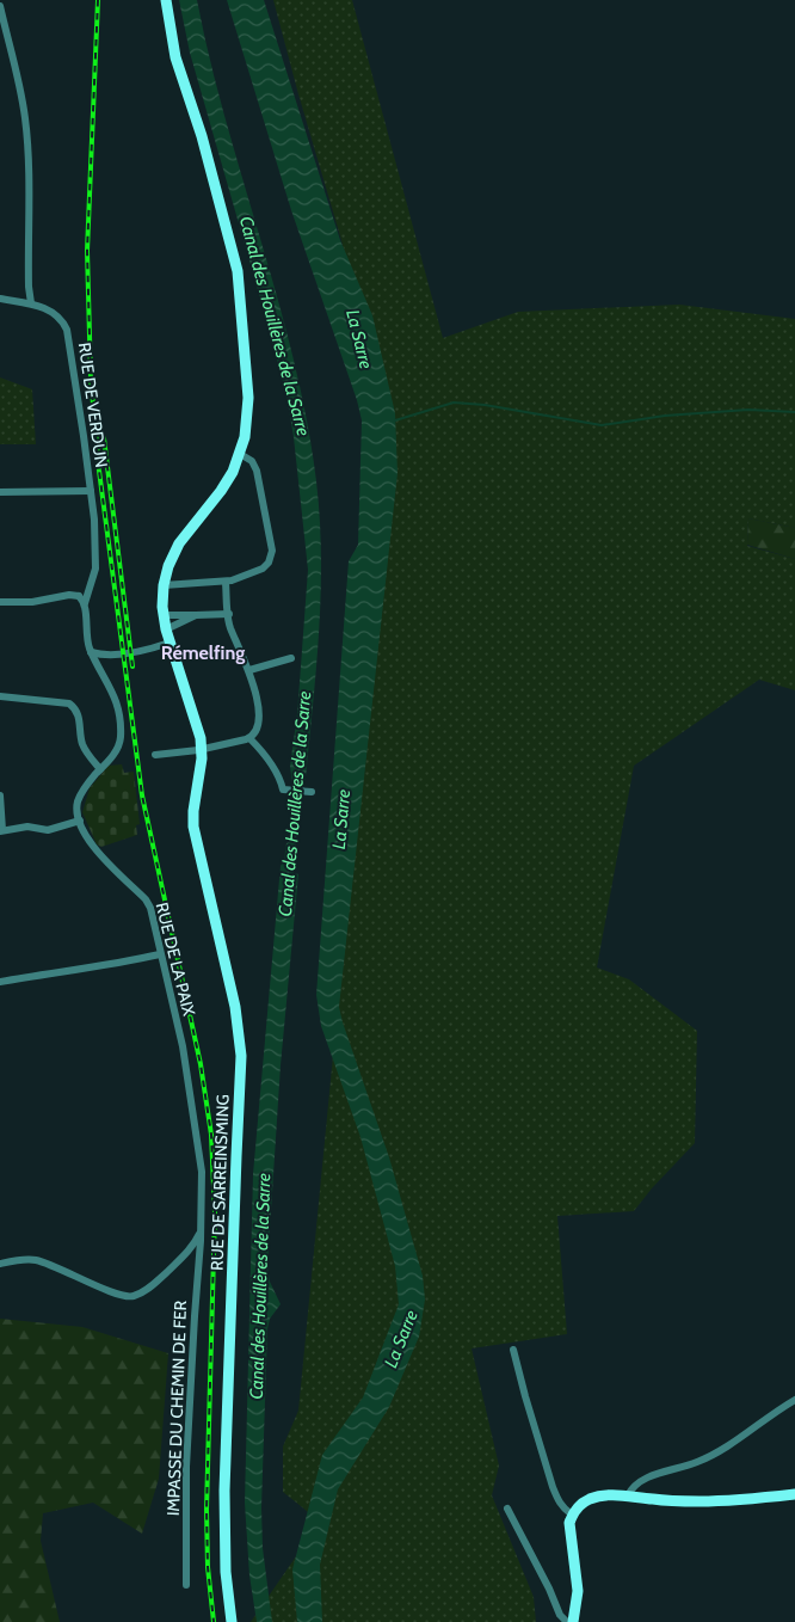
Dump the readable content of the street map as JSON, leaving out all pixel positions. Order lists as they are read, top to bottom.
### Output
{
  "streets": {
    "street": [
      "RUE DE VERDUN",
      "RUE DE LA PAIX",
      "RUE DE SARREINSMING",
      "IMPASSE DU CHEMIN DE FER"
    ]
  },
  "crossings": [
    ["RUE DE LA PAIX", "IMPASSE DU CHEMIN DE FER"]
  ],
  "districts": ["Rémelfing"],
  "water": ["Canal des Houillères de la Sarre", "La Sarre"]
}
